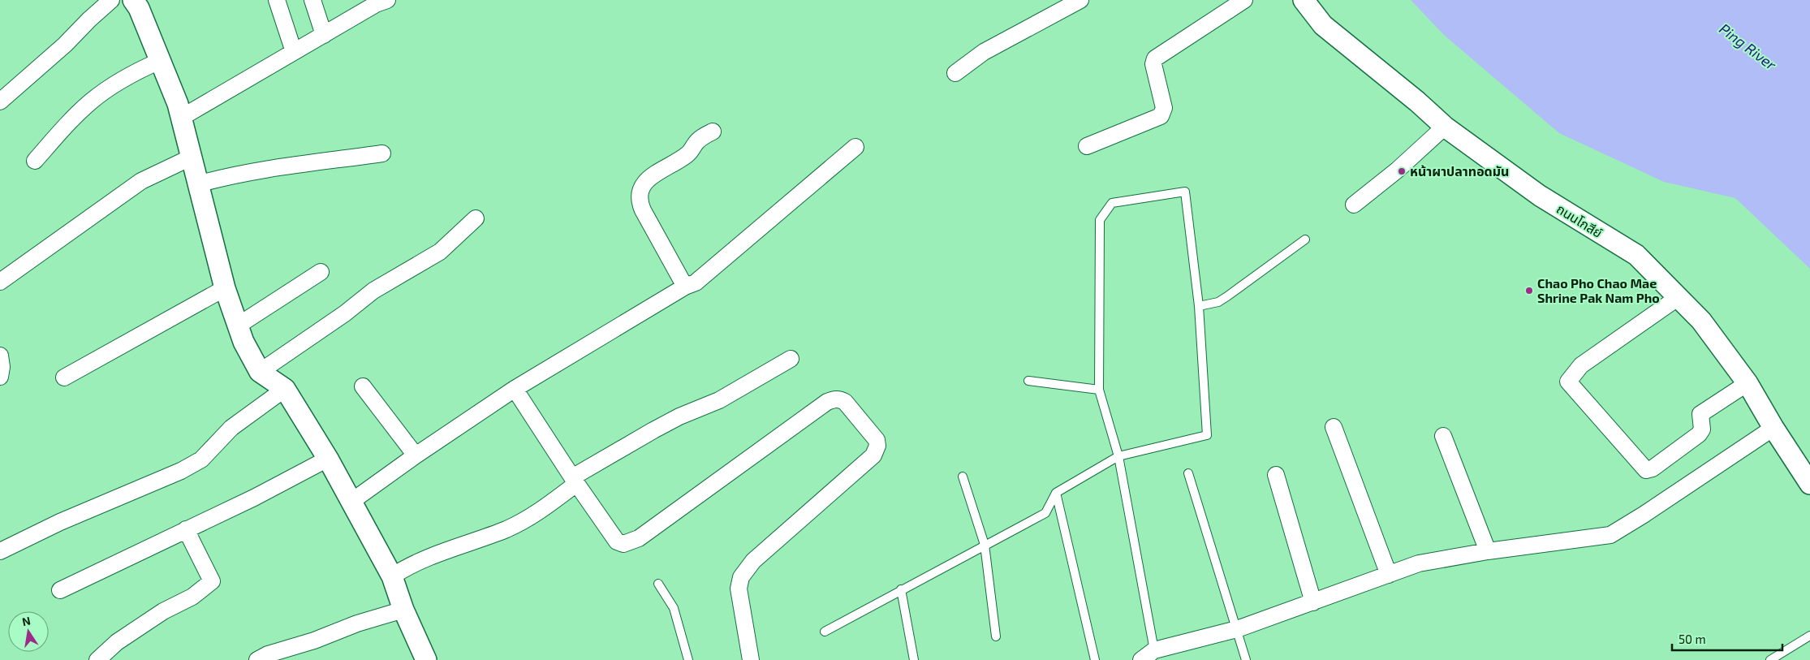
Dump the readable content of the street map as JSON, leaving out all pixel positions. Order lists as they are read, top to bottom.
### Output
{
  "streets": {
    "street": ["ถนนโกสีย์"]
  },
  "water": ["Ping River"],
  "places": ["หน้าผาปลาทอดมัน", "Chao Pho Chao Mae Shrine Pak Nam Pho"],
  "scale_bar": "50 m",
  "north": "top"
}
